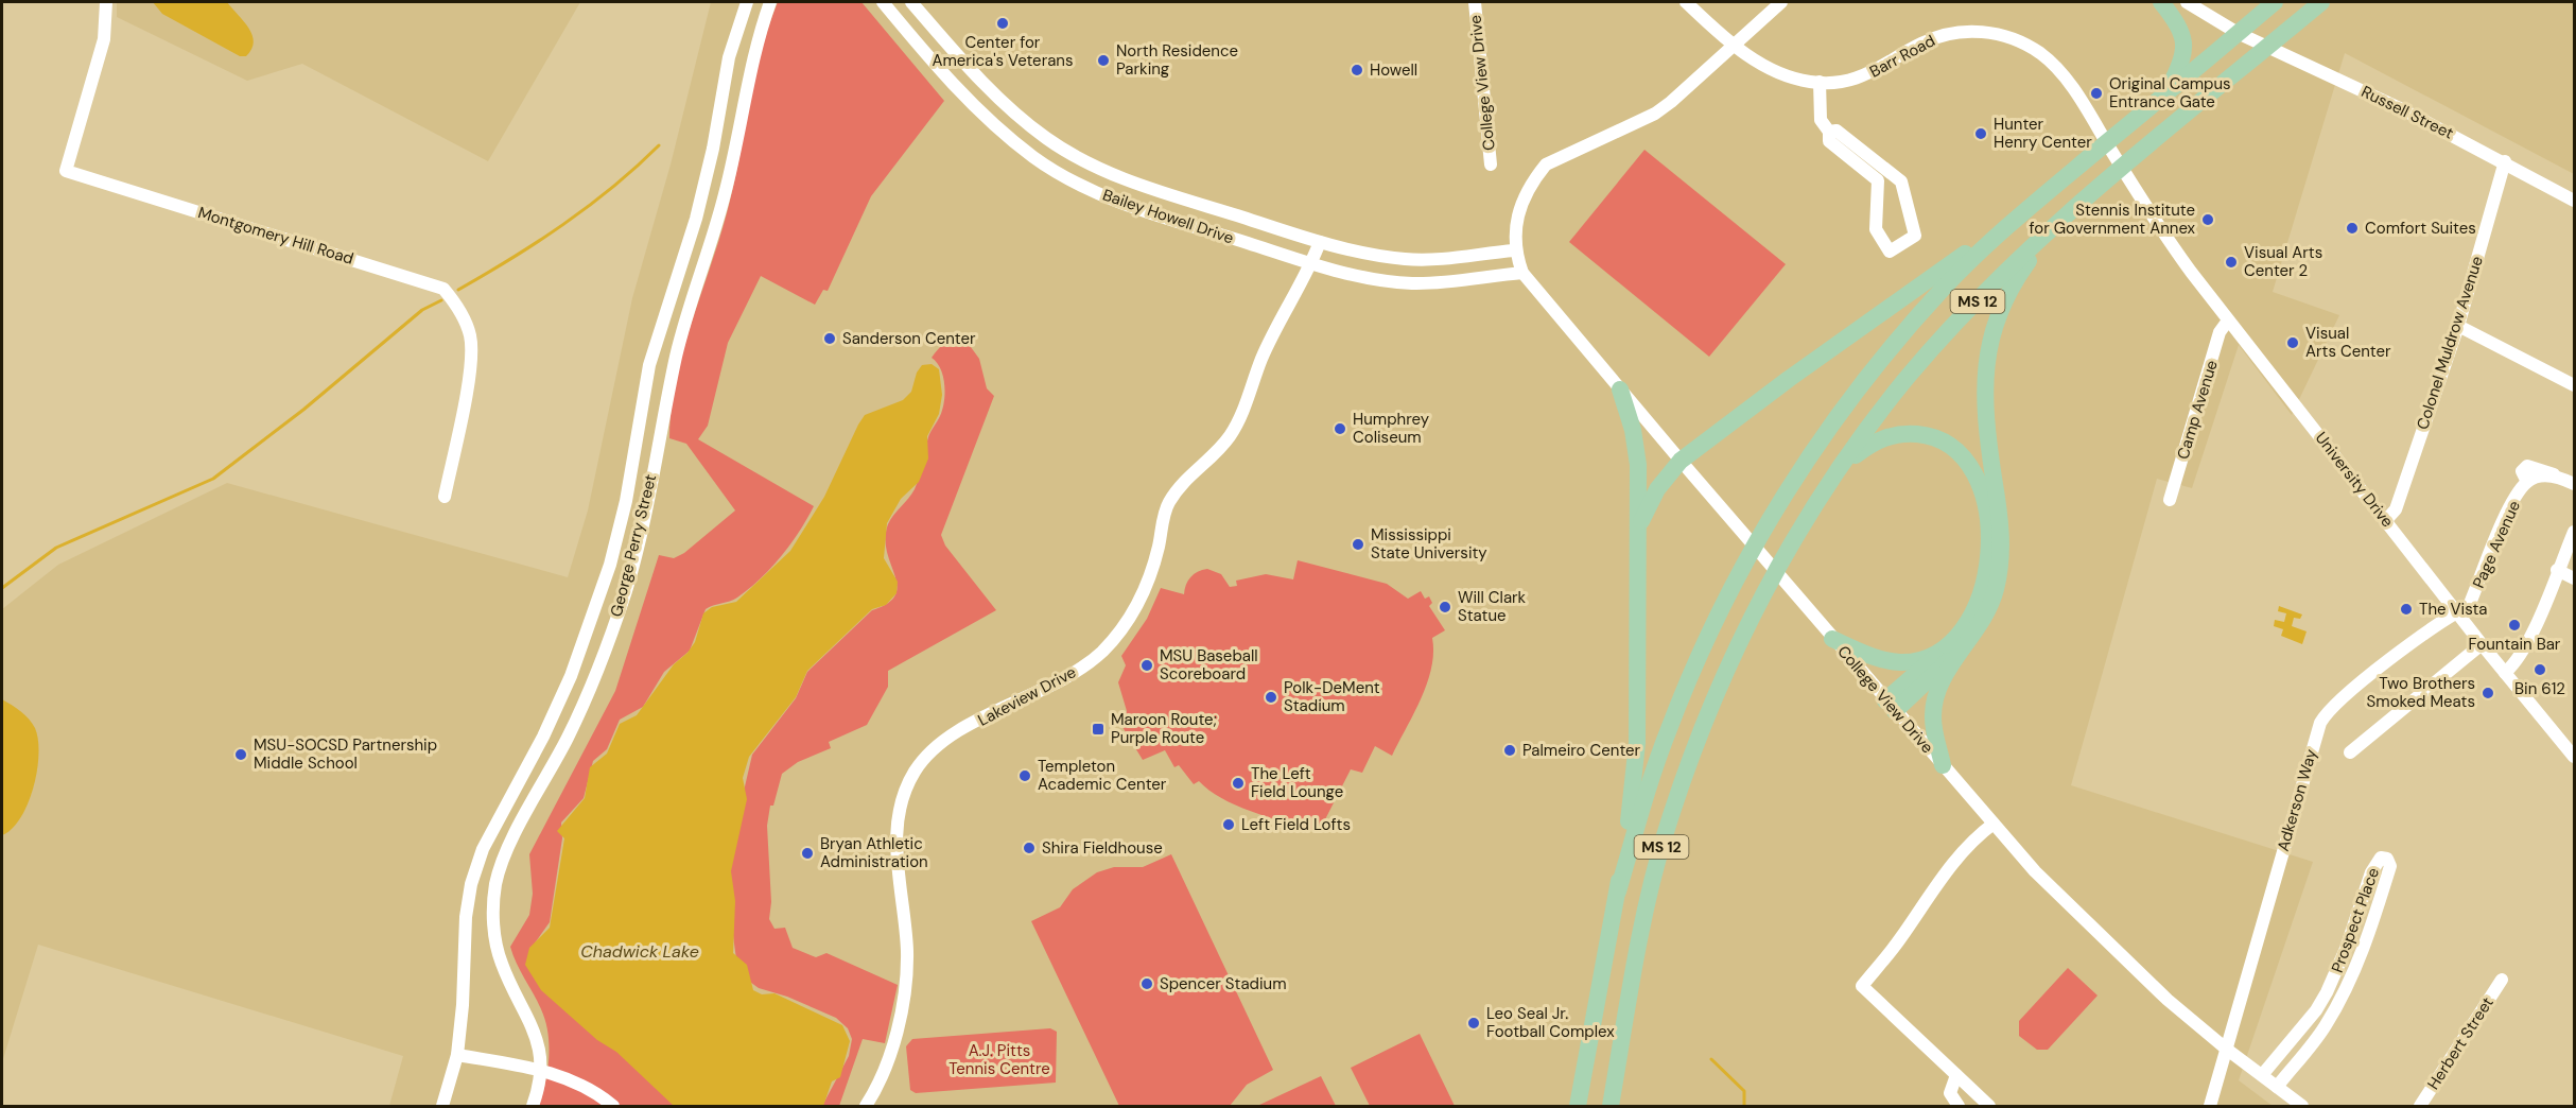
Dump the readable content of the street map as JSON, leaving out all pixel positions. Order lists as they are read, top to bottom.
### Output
{
  "streets": {
    "main road": ["MS 12"],
    "street": [
      "Barr Road",
      "College View Drive",
      "Russell Street",
      "Bailey Howell Drive",
      "Montgomery Hill Road",
      "Colonel Muldrow Avenue",
      "Camp Avenue",
      "University Drive",
      "Page Avenue",
      "George Perry Street",
      "Lakeview Drive",
      "Adkerson Way",
      "Prospect Place",
      "Herbert Street"
    ]
  },
  "crossings": [
    ["Barr Road", "University Drive"],
    ["College View Drive", "Bailey Howell Drive"],
    ["College View Drive", "Adkerson Way"],
    ["College View Drive", "Prospect Place"],
    ["Russell Street", "MS 12"],
    ["Russell Street", "Colonel Muldrow Avenue"],
    ["Bailey Howell Drive", "Lakeview Drive"],
    ["Colonel Muldrow Avenue", "University Drive"],
    ["Camp Avenue", "University Drive"],
    ["University Drive", "Page Avenue"],
    ["University Drive", "Adkerson Way"],
    ["Page Avenue", "Adkerson Way"]
  ],
  "water": ["Chadwick Lake"],
  "parks": ["A.J. Pitts Tennis Centre"],
  "places": {
    "other": [
      "Center for America's Veterans",
      "North Residence Parking",
      "Howell",
      "Original Campus Entrance Gate",
      "Hunter Henry Center",
      "Stennis Institute for Government Annex",
      "Comfort Suites",
      "Visual Arts Center 2",
      "Sanderson Center",
      "Visual Arts Center",
      "Humphrey Coliseum",
      "Mississippi State University",
      "Will Clark Statue",
      "The Vista",
      "Fountain Bar",
      "MSU Baseball Scoreboard",
      "Bin 612",
      "Two Brothers Smoked Meats",
      "Polk-DeMent Stadium",
      "Palmeiro Center",
      "MSU-SOCSD Partnership Middle School",
      "Templeton Academic Center",
      "The Left Field Lounge",
      "Left Field Lofts",
      "Shira Fieldhouse",
      "Bryan Athletic Administration",
      "Spencer Stadium",
      "Leo Seal Jr. Football Complex"
    ],
    "transit": ["Maroon Route; Purple Route"]
  }
}
